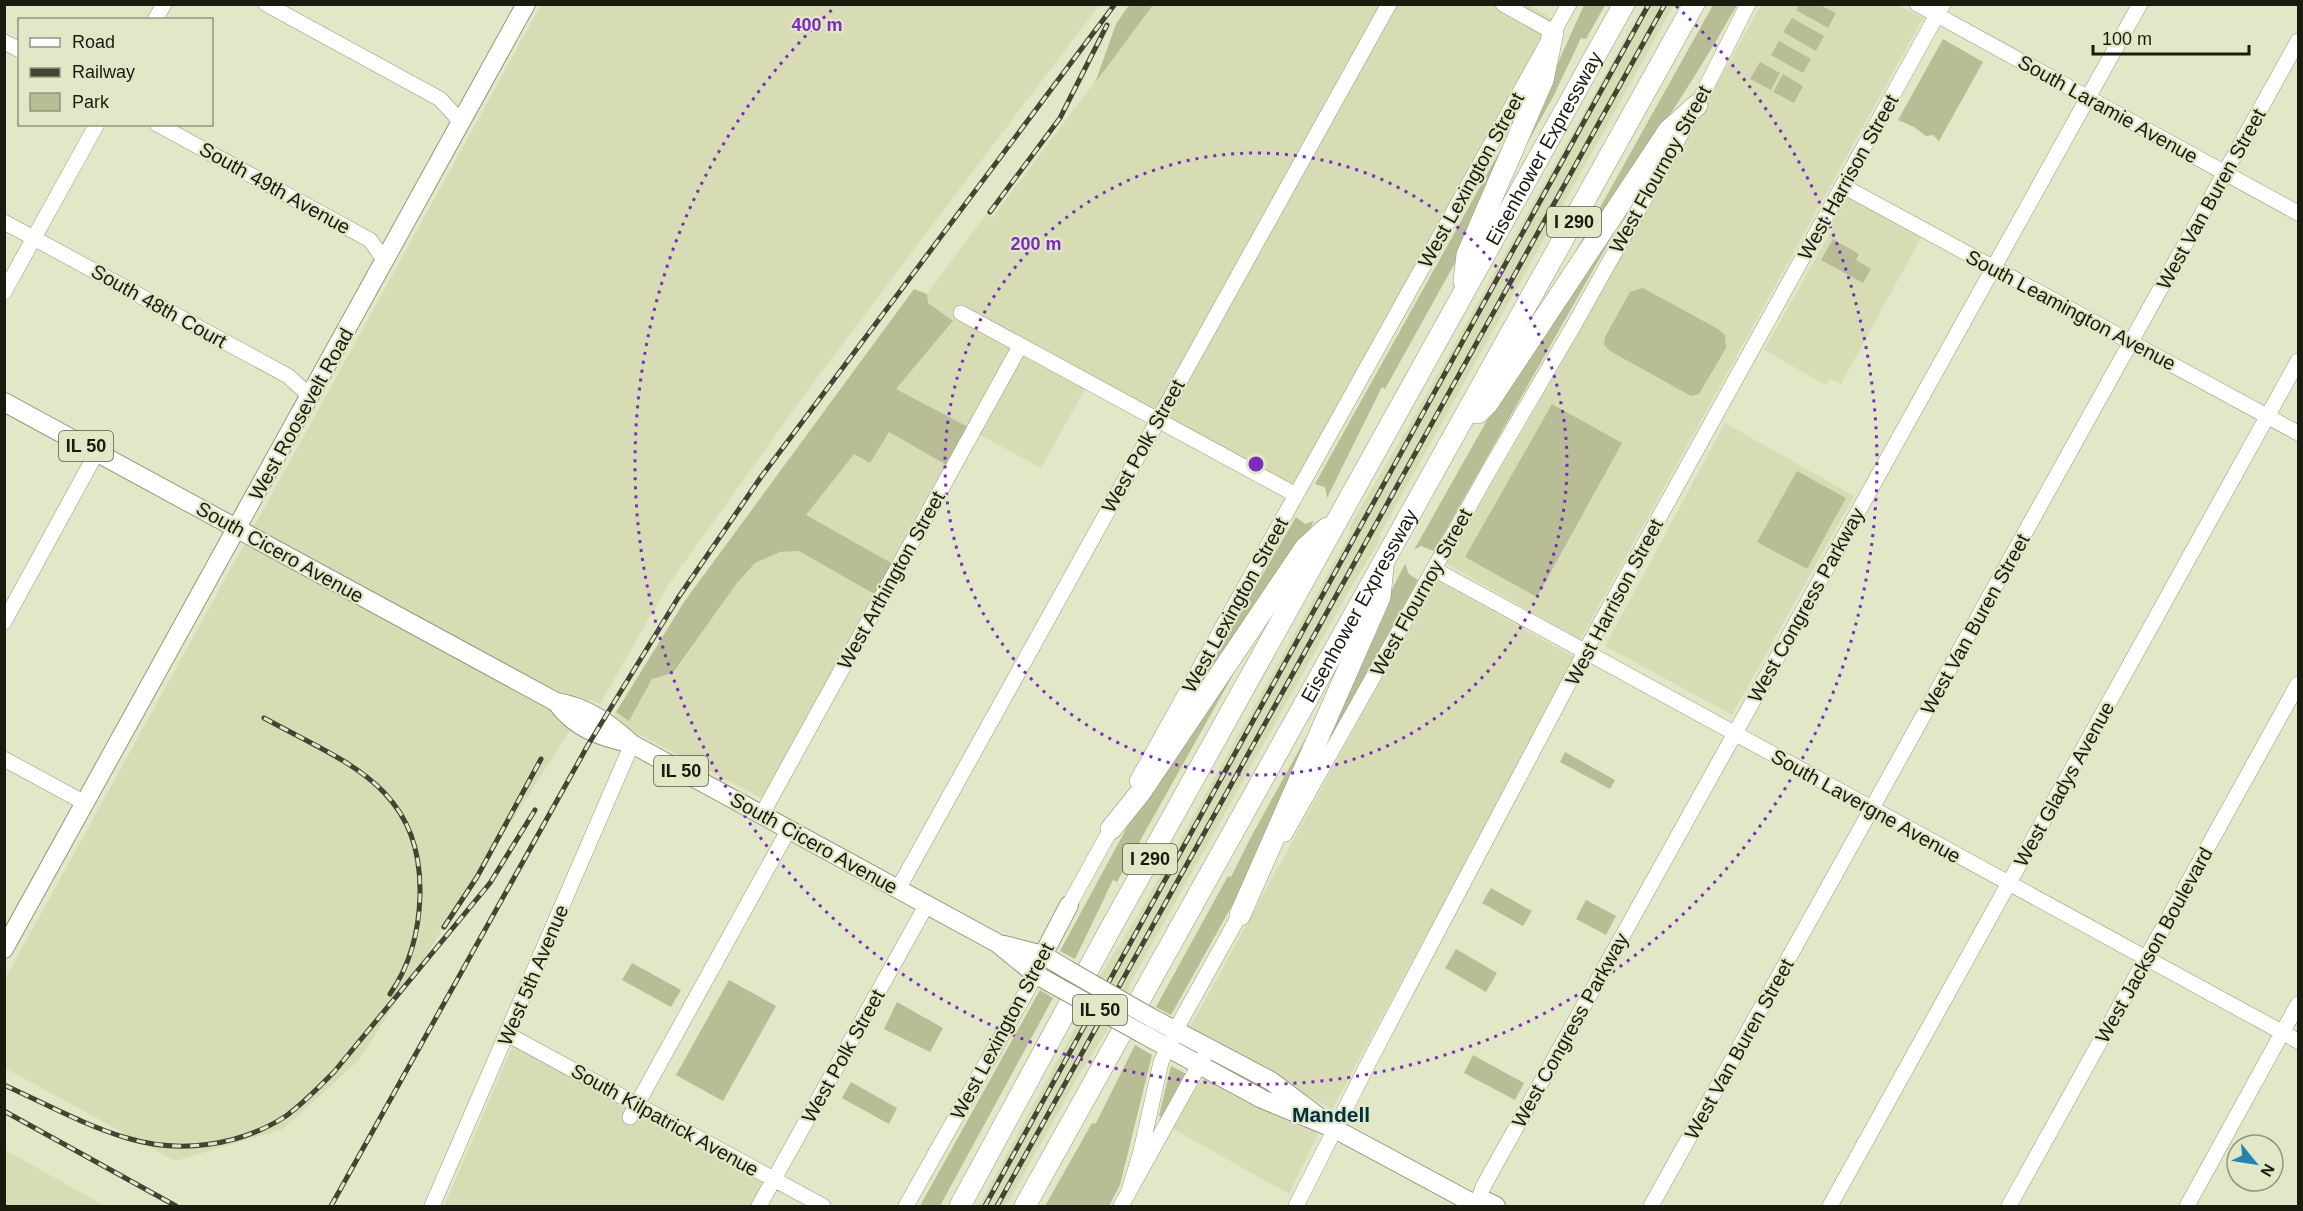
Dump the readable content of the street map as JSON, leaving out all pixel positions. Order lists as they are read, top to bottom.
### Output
{
  "streets": {
    "highway": ["Eisenhower Expressway", "I 290"],
    "main road": [
      "West Lexington Street",
      "West Roosevelt Road",
      "IL 50",
      "South Cicero Avenue"
    ],
    "street": [
      "South Laramie Avenue",
      "West Flournoy Street",
      "West Harrison Street",
      "South 49th Avenue",
      "West Van Buren Street",
      "South 48th Court",
      "South Leamington Avenue",
      "West Polk Street",
      "West Arthington Street",
      "West Congress Parkway",
      "West Gladys Avenue",
      "South Lavergne Avenue",
      "West Jackson Boulevard",
      "West 5th Avenue",
      "South Kilpatrick Avenue"
    ]
  },
  "crossings": [
    ["South Laramie Avenue", "West Harrison Street"],
    ["South Laramie Avenue", "West Van Buren Street"],
    ["South Laramie Avenue", "West Congress Parkway"],
    ["West Flournoy Street", "South Cicero Avenue"],
    ["West Flournoy Street", "South Lavergne Avenue"],
    ["West Harrison Street", "South Leamington Avenue"],
    ["West Harrison Street", "South Cicero Avenue"],
    ["West Harrison Street", "South Lavergne Avenue"],
    ["West Lexington Street", "South Cicero Avenue"],
    ["South 49th Avenue", "West Roosevelt Road"],
    ["West Van Buren Street", "South Leamington Avenue"],
    ["West Van Buren Street", "South Lavergne Avenue"],
    ["South 48th Court", "West Roosevelt Road"],
    ["South Leamington Avenue", "West Congress Parkway"],
    ["South Leamington Avenue", "West Gladys Avenue"],
    ["West Roosevelt Road", "South Cicero Avenue"],
    ["West Polk Street", "South Cicero Avenue"],
    ["West Polk Street", "South Kilpatrick Avenue"],
    ["South Cicero Avenue", "West Arthington Street"],
    ["South Cicero Avenue", "West Congress Parkway"],
    ["South Cicero Avenue", "West 5th Avenue"],
    ["West Congress Parkway", "South Lavergne Avenue"],
    ["West Gladys Avenue", "South Lavergne Avenue"],
    ["South Lavergne Avenue", "West Jackson Boulevard"],
    ["West 5th Avenue", "South Kilpatrick Avenue"]
  ],
  "districts": ["Mandell"],
  "legend": ["Road", "Railway", "Park"],
  "scale_bar": "100 m",
  "north": "bottom right",
  "rings": ["400 m", "200 m"]
}
